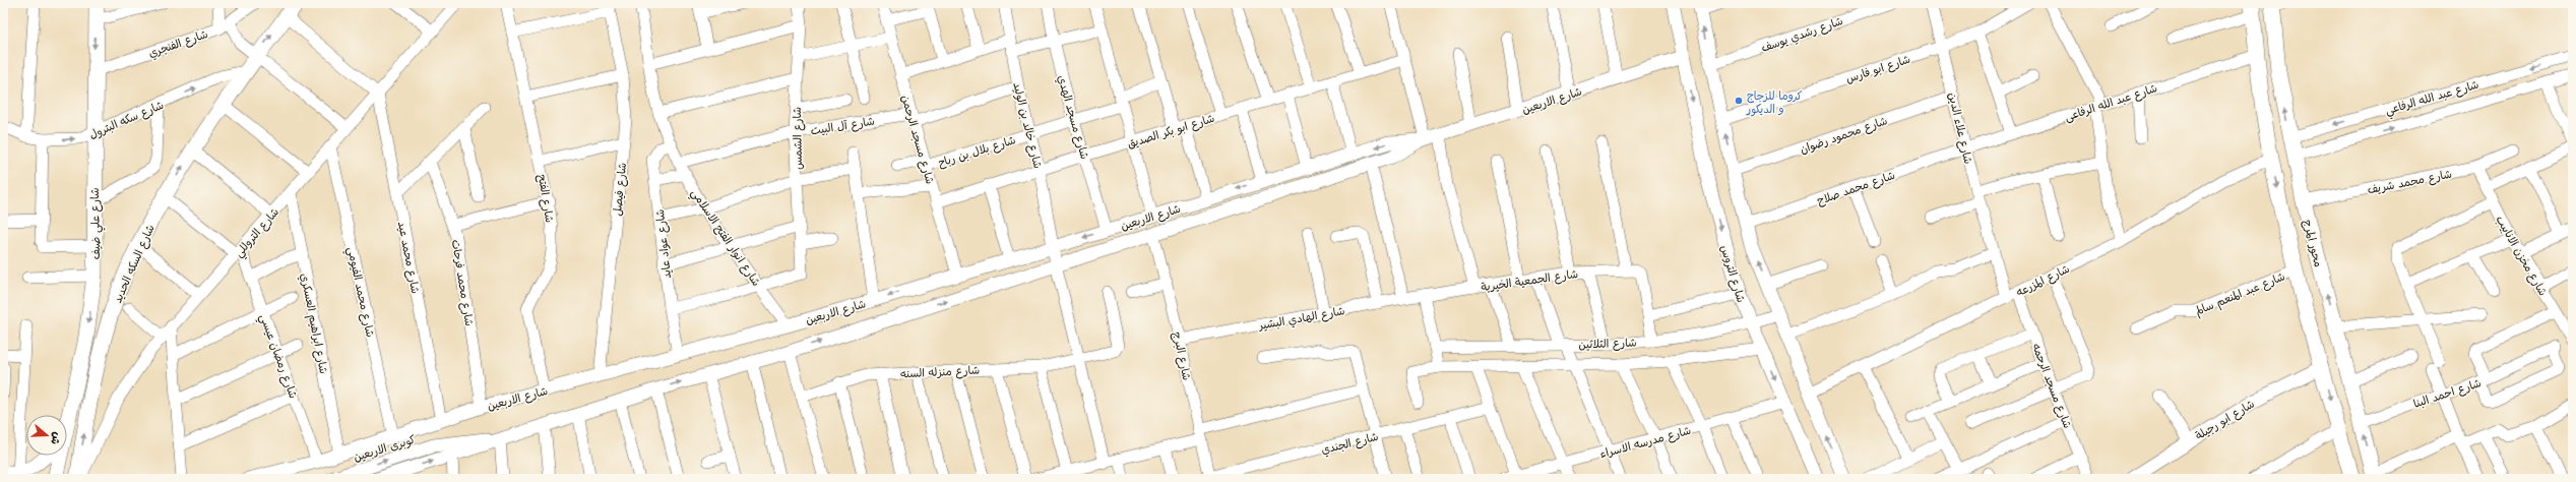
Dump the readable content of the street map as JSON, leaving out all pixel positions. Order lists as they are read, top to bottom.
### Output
{
  "streets": {
    "main road": ["شارع علي ضيف", "محور المرج", "شارع السكه الحديد"],
    "street": [
      "شارع رشدي يوسف",
      "شارع الفنجري",
      "شارع ابو فارس",
      "شارع عبد الله الرفاعي",
      "شارع الاربعين",
      "شارع عبد الله الرفاعى",
      "شارع مسجد الهدي",
      "شارع سكه البترول",
      "شارع آل البيت",
      "شارع خالد بن الوليد",
      "شارع علاء الدين",
      "شارع ابو بكر الصديق",
      "شارع محمود رضوان",
      "شارع الشمس",
      "شارع مسجد الرحمن",
      "شارع بلال بن رباح",
      "شارع محمد شريف",
      "شارع محمد صلاح",
      "شارع فيصل",
      "شارع الفتح",
      "شارع التروللي",
      "شارع انوار الفتح الاسلامي",
      "شارع عواد عايد",
      "شارع مخزن الانابيب",
      "شارع محمد عيد",
      "شارع التروس",
      "شارع الجمعية الخيرية",
      "شارع المزرعه",
      "شارع محمد فرحات",
      "شارع محمد الفيومي",
      "شارع عبد المنعم سالم",
      "شارع الهادي البشير",
      "شارع ابراهيم العسكري",
      "شارع الثلاثين",
      "شارع رمضان عيسي",
      "شارع البرج",
      "شارع منزله السنه",
      "شارع مسجد الرحمه",
      "شارع احمد البنا",
      "شارع ابو رجيلة",
      "شارع مدرسه الاسراء",
      "شارع الجندي",
      "كوبرى الاربعين"
    ]
  },
  "crossings": [
    ["شارع الفنجري", "شارع علي ضيف"],
    ["شارع ابو فارس", "شارع علاء الدين"],
    ["شارع عبد الله الرفاعي", "محور المرج"],
    ["شارع الاربعين", "شارع مسجد الهدي"],
    ["شارع الاربعين", "شارع خالد بن الوليد"],
    ["شارع الاربعين", "شارع مسجد الرحمن"],
    ["شارع الاربعين", "شارع فيصل"],
    ["شارع الاربعين", "شارع الفتح"],
    ["شارع الاربعين", "شارع انوار الفتح الاسلامي"],
    ["شارع الاربعين", "شارع عواد عايد"],
    ["شارع الاربعين", "شارع محمد عيد"],
    ["شارع الاربعين", "شارع التروس"],
    ["شارع الاربعين", "شارع محمد فرحات"],
    ["شارع الاربعين", "شارع محمد الفيومي"],
    ["شارع الاربعين", "شارع ابراهيم العسكري"],
    ["شارع الاربعين", "شارع رمضان عيسي"],
    ["شارع الاربعين", "شارع البرج"],
    ["شارع الاربعين", "كوبرى الاربعين"],
    ["شارع عبد الله الرفاعى", "شارع علاء الدين"],
    ["شارع عبد الله الرفاعى", "شارع محمد صلاح"],
    ["شارع عبد الله الرفاعى", "محور المرج"],
    ["شارع مسجد الهدي", "شارع ابو بكر الصديق"],
    ["شارع مسجد الهدي", "شارع بلال بن رباح"],
    ["شارع سكه البترول", "شارع علي ضيف"],
    ["شارع سكه البترول", "شارع السكه الحديد"],
    ["شارع آل البيت", "شارع خالد بن الوليد"],
    ["شارع آل البيت", "شارع الشمس"],
    ["شارع آل البيت", "شارع مسجد الرحمن"],
    ["شارع آل البيت", "شارع انوار الفتح الاسلامي"],
    ["شارع خالد بن الوليد", "شارع ابو بكر الصديق"],
    ["شارع خالد بن الوليد", "شارع بلال بن رباح"],
    ["شارع خالد بن الوليد", "شارع منزله السنه"],
    ["شارع علاء الدين", "شارع محمود رضوان"],
    ["شارع علاء الدين", "شارع محمد صلاح"],
    ["شارع علاء الدين", "شارع المزرعه"],
    ["شارع ابو بكر الصديق", "شارع مسجد الرحمن"],
    ["شارع الشمس", "شارع انوار الفتح الاسلامي"],
    ["شارع مسجد الرحمن", "شارع بلال بن رباح"],
    ["شارع محمد شريف", "محور المرج"],
    ["شارع محمد شريف", "شارع مخزن الانابيب"],
    ["شارع التروللي", "شارع محمد عيد"],
    ["شارع التروللي", "شارع السكه الحديد"],
    ["شارع التروللي", "شارع محمد الفيومي"],
    ["شارع التروللي", "شارع ابراهيم العسكري"],
    ["شارع التروللي", "شارع رمضان عيسي"],
    ["شارع انوار الفتح الاسلامي", "شارع عواد عايد"],
    ["محور المرج", "شارع المزرعه"],
    ["محور المرج", "شارع عبد المنعم سالم"],
    ["محور المرج", "شارع احمد البنا"],
    ["محور المرج", "شارع ابو رجيلة"],
    ["شارع التروس", "شارع الثلاثين"],
    ["شارع التروس", "شارع مدرسه الاسراء"],
    ["شارع الجمعية الخيرية", "شارع الهادي البشير"],
    ["شارع المزرعه", "شارع مسجد الرحمه"],
    ["شارع محمد فرحات", "كوبرى الاربعين"],
    ["شارع الهادي البشير", "شارع البرج"],
    ["شارع البرج", "شارع الجندي"]
  ],
  "one_way": ["شارع علي ضيف", "شارع السكه الحديد"],
  "places": ["كروما للزجاج و الديكور"],
  "north": "right"
}
